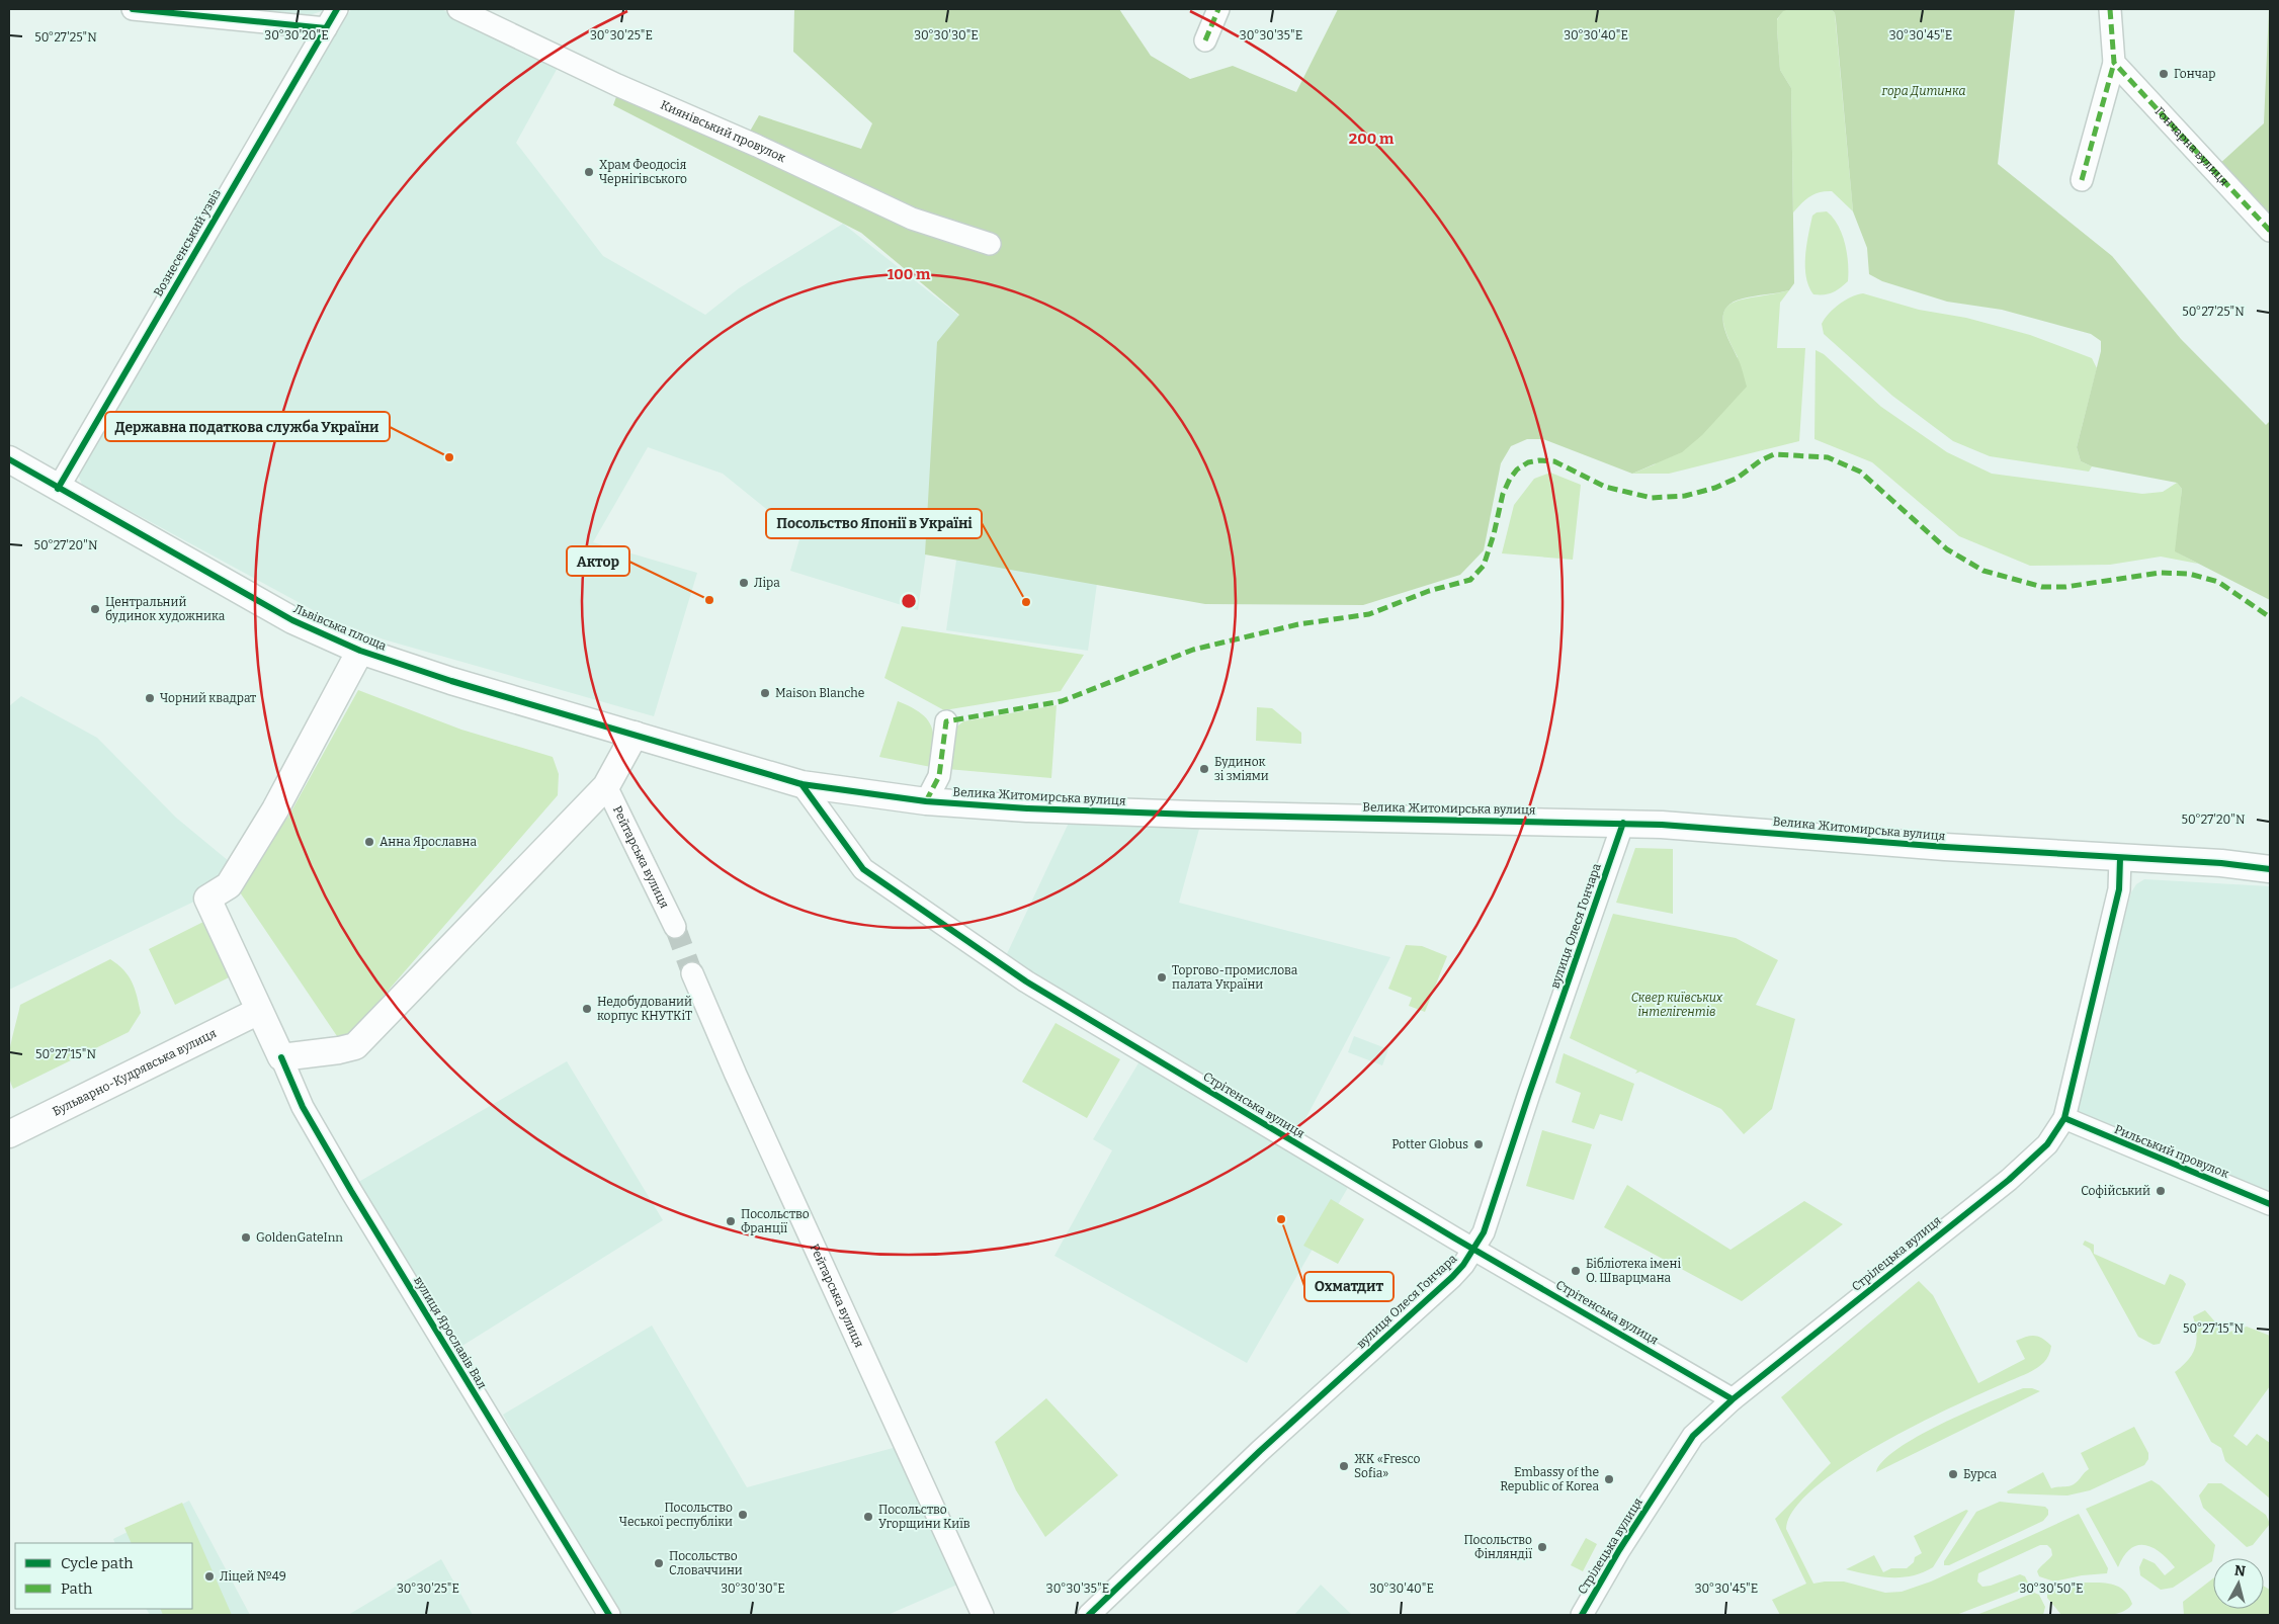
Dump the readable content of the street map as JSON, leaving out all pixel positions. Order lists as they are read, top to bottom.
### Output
{
  "streets": {
    "main road": ["Львівська площа", "Велика Житомирська вулиця", "Бульварно-Кудрявська вулиця"],
    "street": [
      "Киянівський провулок",
      "Гончарна вулиця",
      "Вознесенський узвіз",
      "Рейтарська вулиця",
      "вулиця Олеся Гончара",
      "Стрітенська вулиця",
      "Рильський провулок",
      "Стрілецька вулиця",
      "вулиця Ярославів Вал"
    ]
  },
  "crossings": [
    ["Вознесенський узвіз", "Львівська площа"],
    ["Львівська площа", "Велика Житомирська вулиця"],
    ["Львівська площа", "Бульварно-Кудрявська вулиця"],
    ["Львівська площа", "вулиця Ярославів Вал"],
    ["Велика Житомирська вулиця", "вулиця Олеся Гончара"],
    ["Велика Житомирська вулиця", "Стрітенська вулиця"],
    ["Велика Житомирська вулиця", "Стрілецька вулиця"],
    ["вулиця Олеся Гончара", "Стрітенська вулиця"],
    ["Стрітенська вулиця", "Стрілецька вулиця"],
    ["Рильський провулок", "Стрілецька вулиця"]
  ],
  "parks": ["гора Дитинка", "Сквер київських інтелігентів"],
  "places": [
    "Гончар",
    "Храм Феодосія Чернігівського",
    "Державна податкова служба України",
    "Ліра",
    "Актор",
    "Посольство Японії в Україні",
    "Центральний будинок художника",
    "Maison Blanche",
    "Чорний квадрат",
    "Будинок зі зміями",
    "Анна Ярославна",
    "Торгово-промислова палата України",
    "Недобудований корпус КНУТКіТ",
    "Potter Globus",
    "Софійський",
    "Охматдит",
    "Посольство Франції",
    "GoldenGateInn",
    "Бібліотека імені О. Шварцмана",
    "ЖК «Fresco Sofia»",
    "Бурса",
    "Embassy of the Republic of Korea",
    "Посольство Чеської республіки",
    "Посольство Угорщини Київ",
    "Посольство Фінляндії",
    "Посольство Словаччини",
    "Ліцей №49"
  ],
  "legend": ["Cycle path", "Path"],
  "north": "top",
  "coordinates": [
    "30°30'20\"E",
    "30°30'25\"E",
    "30°30'30\"E",
    "30°30'35\"E",
    "30°30'40\"E",
    "30°30'45\"E",
    "50°27'25\"N",
    "50°27'20\"N",
    "50°27'15\"N",
    "30°30'50\"E"
  ],
  "rings": ["200 m", "100 m"]
}
